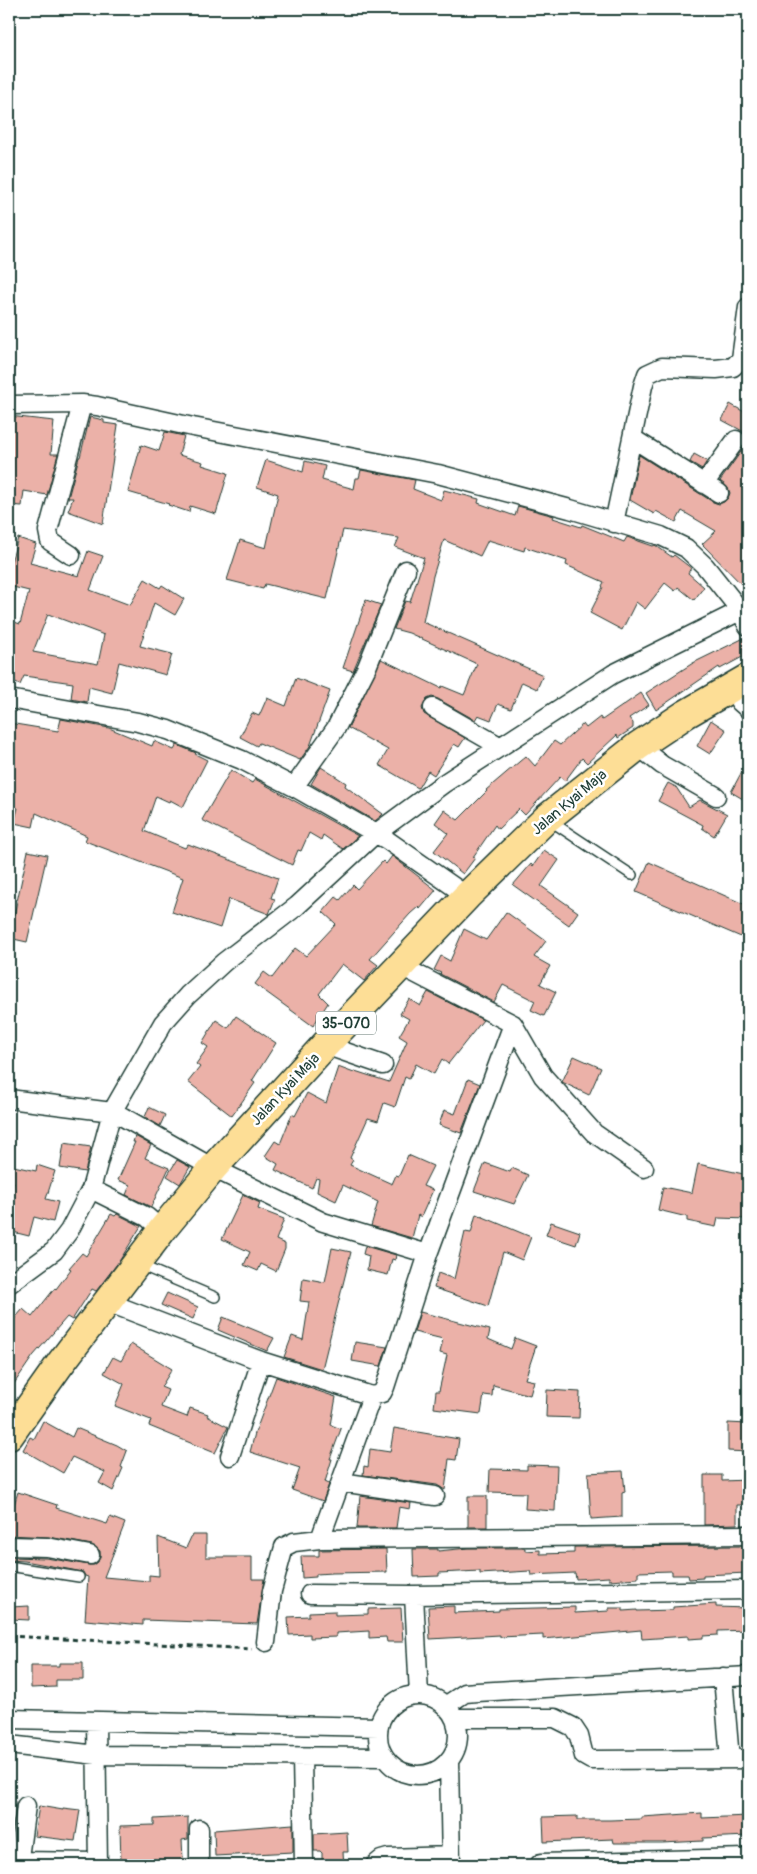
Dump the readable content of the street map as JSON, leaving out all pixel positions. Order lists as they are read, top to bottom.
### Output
{
  "streets": {
    "main road": ["Jalan Kyai Maja", "35-070"]
  }
}
